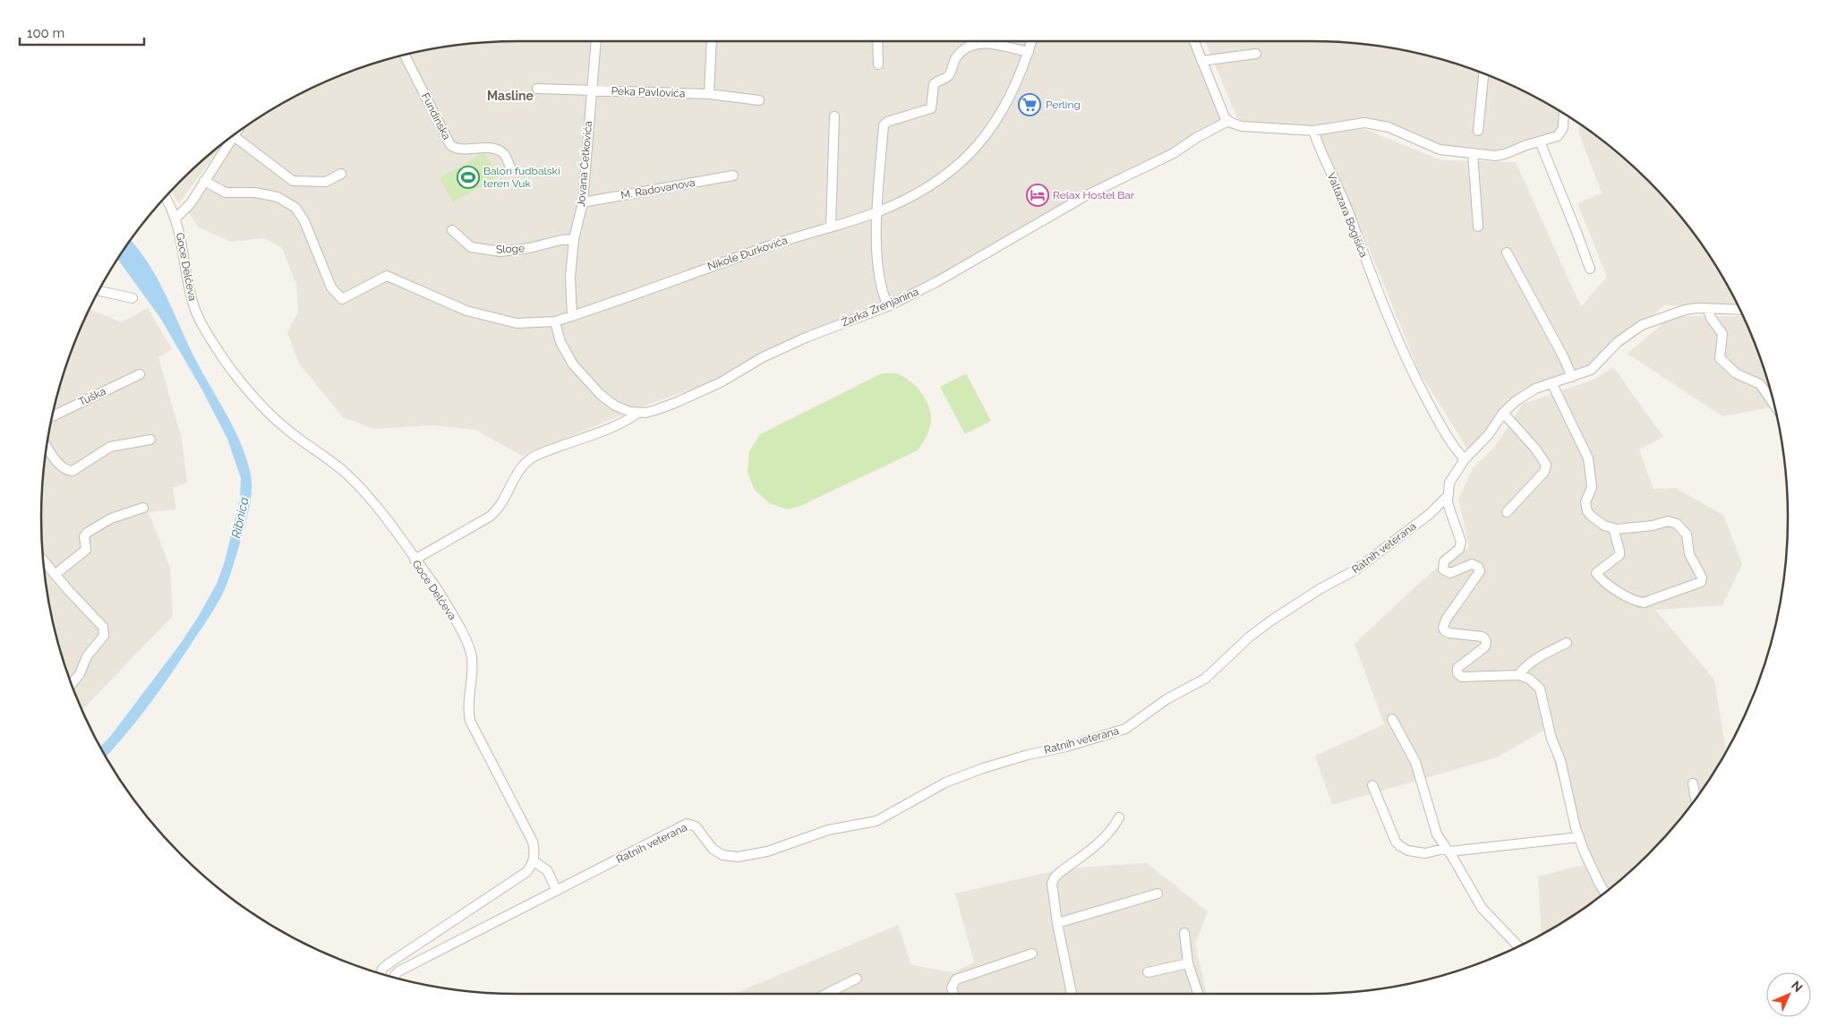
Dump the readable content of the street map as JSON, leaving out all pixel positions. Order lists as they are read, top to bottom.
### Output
{
  "streets": {
    "street": [
      "Peka Pavlovića",
      "Fundinska",
      "Jovana Ćetkovića",
      "M. Radovanova",
      "Valtazara Bogišića",
      "Sloge",
      "Nikole Đurkovića",
      "Goce Delčeva",
      "Žarka Zrenjanina",
      "Tuška",
      "Ratnih veterana"
    ]
  },
  "crossings": [
    ["Peka Pavlovića", "Jovana Ćetkovića"],
    ["Jovana Ćetkovića", "M. Radovanova"],
    ["Jovana Ćetkovića", "Sloge"],
    ["Jovana Ćetkovića", "Nikole Đurkovića"],
    ["Valtazara Bogišića", "Ratnih veterana"],
    ["Goce Delčeva", "Žarka Zrenjanina"]
  ],
  "districts": ["Masline"],
  "water": ["Ribnica"],
  "places": {
    "supermarket": ["Perling"],
    "sports": ["Balon fudbalski teren Vuk"],
    "hotel": ["Relax Hostel Bar"]
  },
  "scale_bar": "100 m",
  "north": "top right"
}
